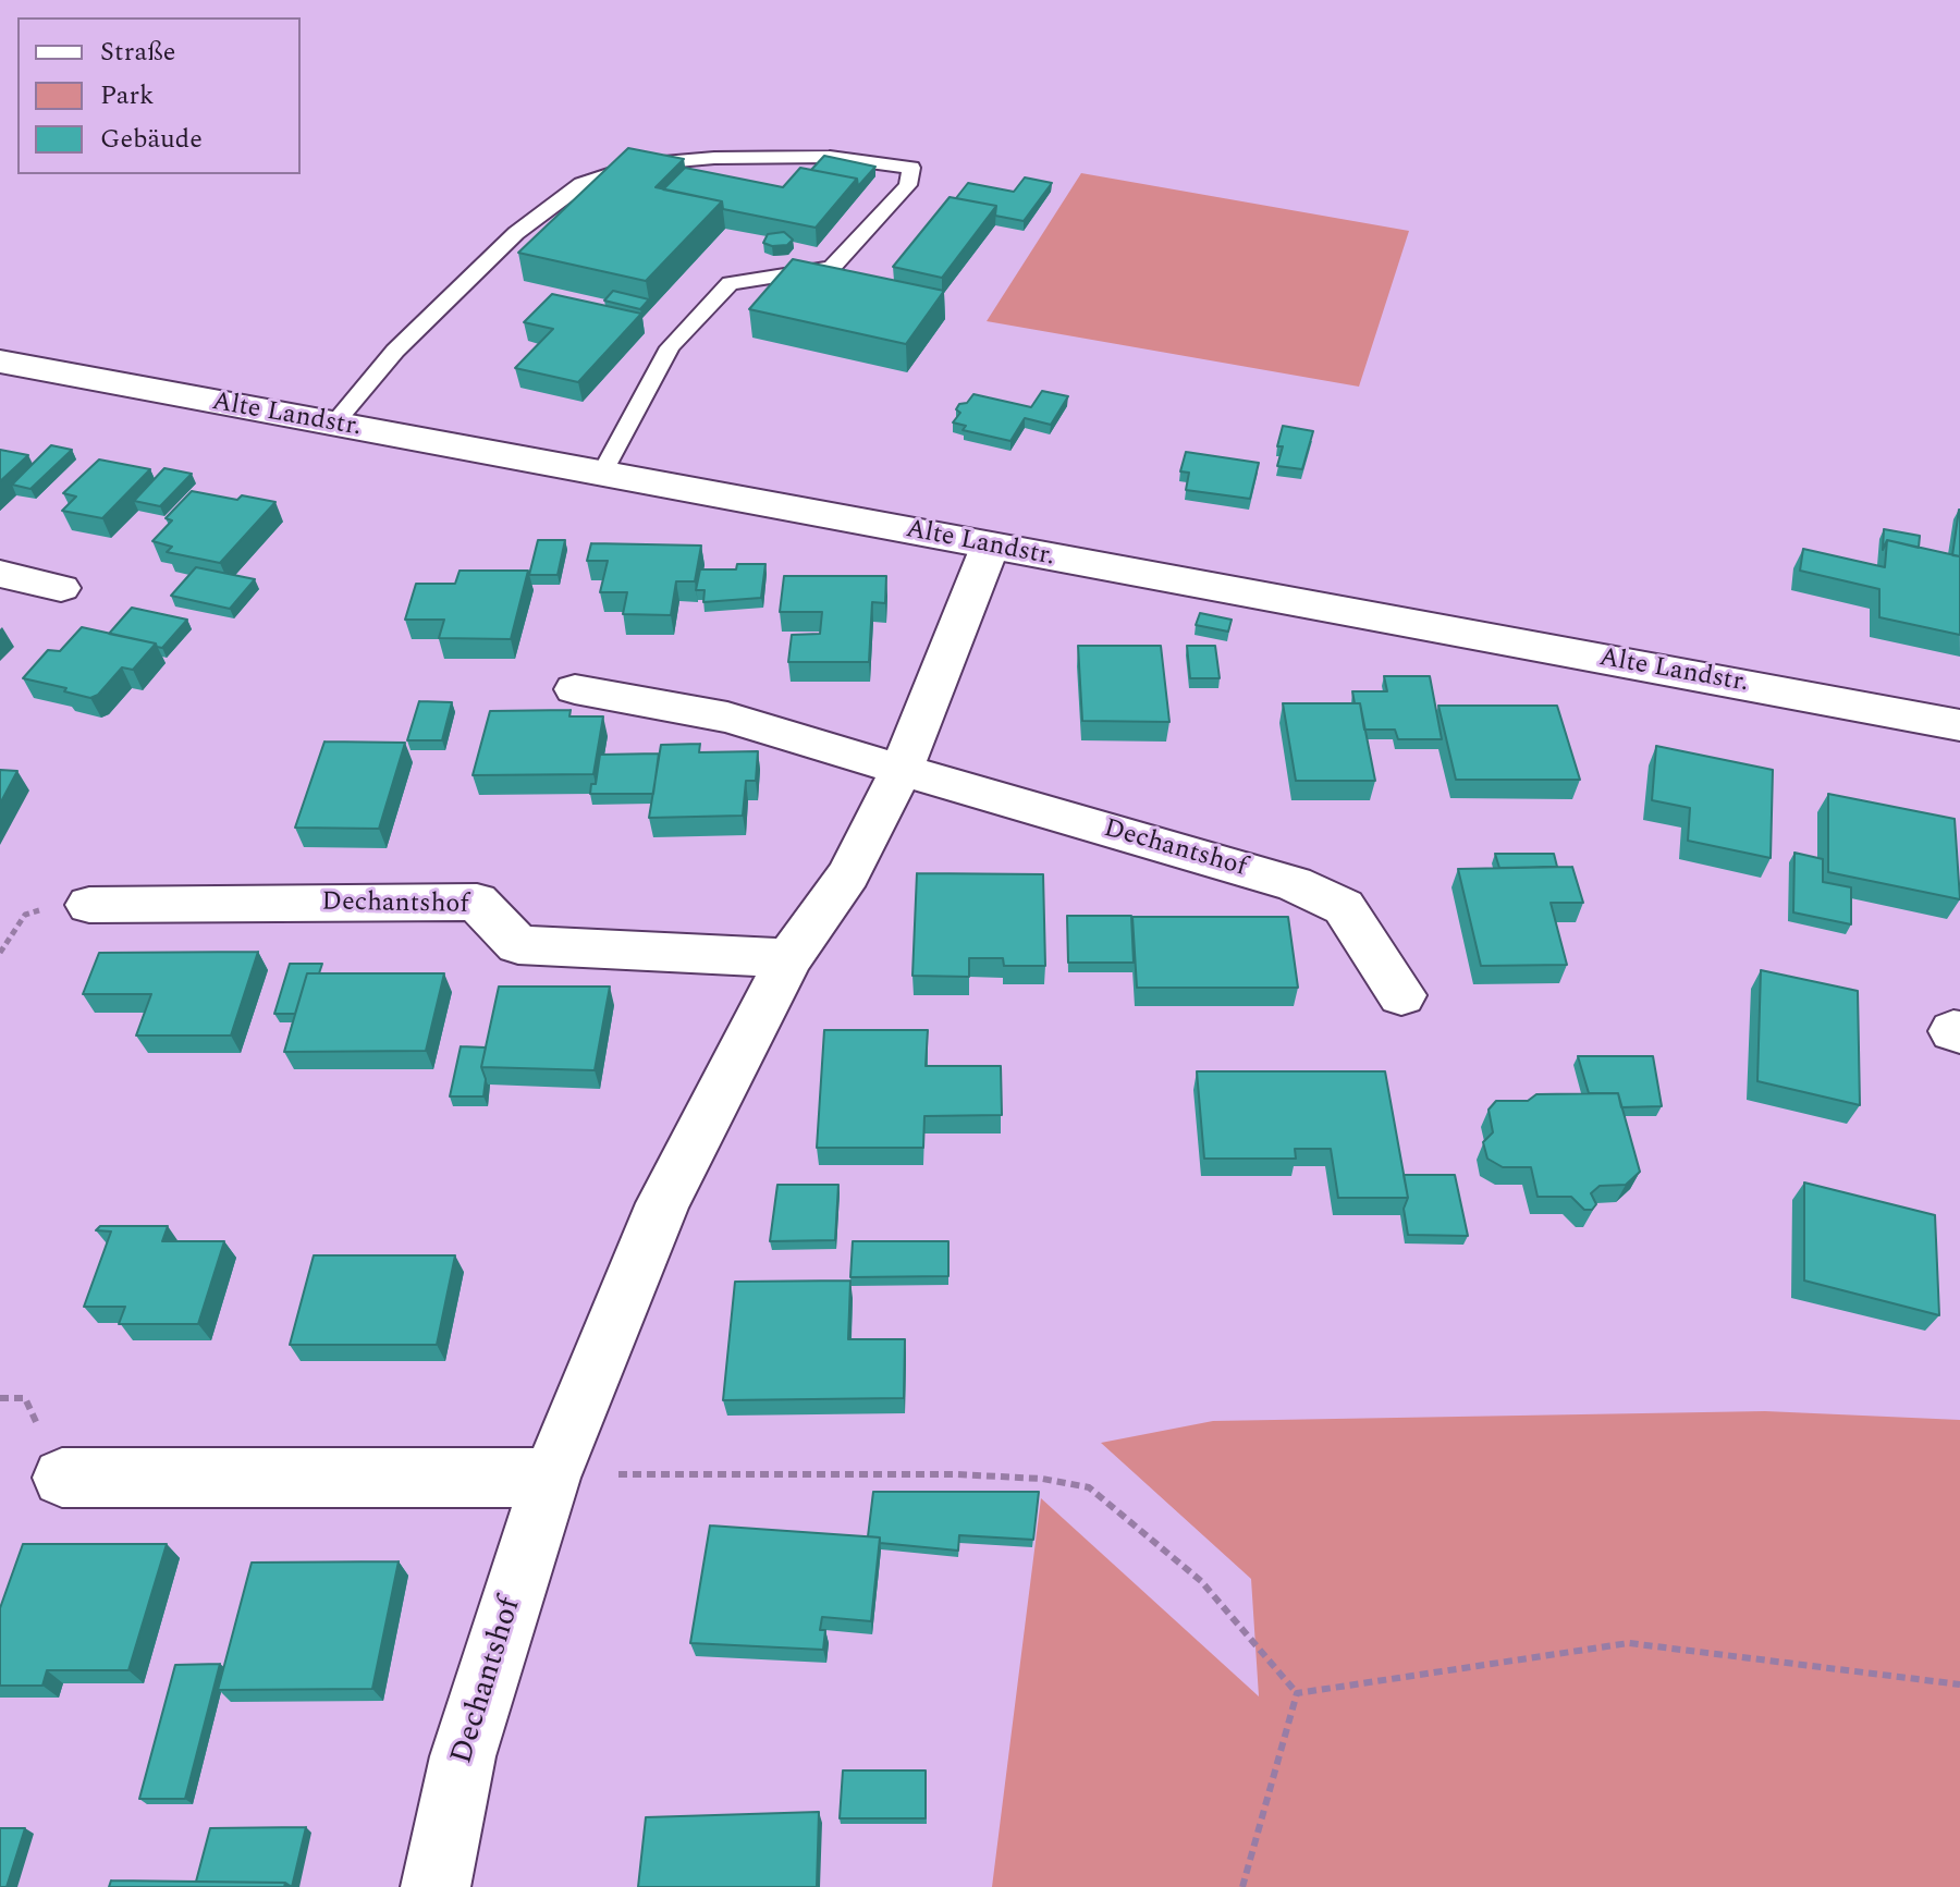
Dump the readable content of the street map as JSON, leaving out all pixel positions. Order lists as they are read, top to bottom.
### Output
{
  "streets": {
    "street": ["Alte Landstr.", "Dechantshof"]
  },
  "crossings": [
    ["Alte Landstr.", "Dechantshof"]
  ],
  "legend": ["Straße", "Park", "Gebäude"]
}
